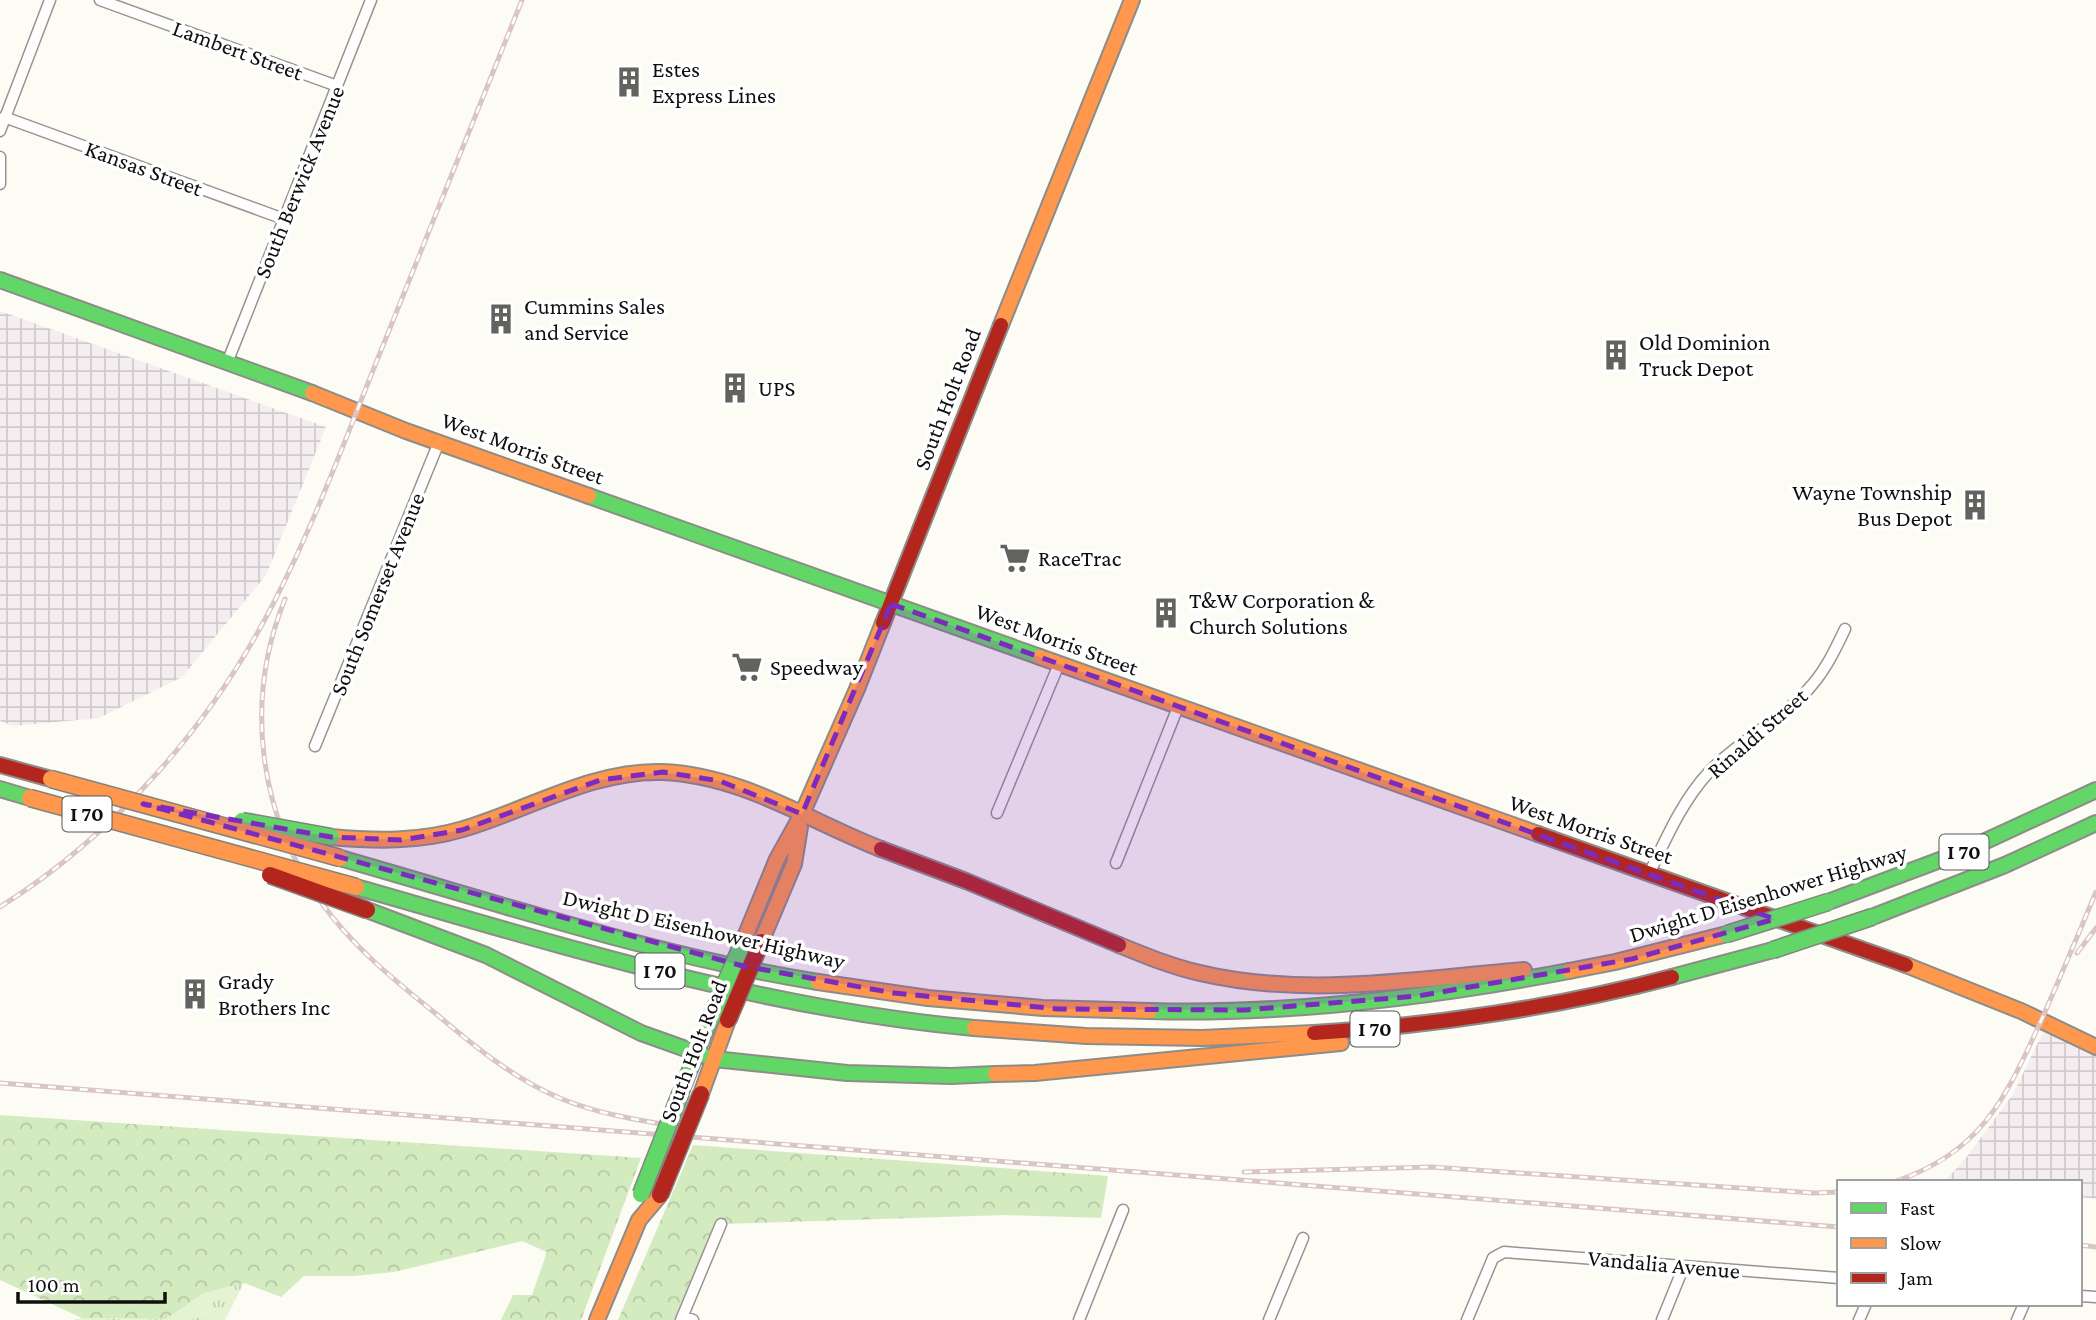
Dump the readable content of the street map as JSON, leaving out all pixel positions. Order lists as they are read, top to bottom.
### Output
{
  "streets": {
    "main road": [
      "South Holt Road",
      "West Morris Street",
      "I 70",
      "Dwight D Eisenhower Highway"
    ],
    "street": [
      "Lambert Street",
      "Kansas Street",
      "South Berwick Avenue",
      "South Somerset Avenue",
      "Rinaldi Street",
      "Vandalia Avenue"
    ]
  },
  "crossings": [
    ["Lambert Street", "South Berwick Avenue"],
    ["Kansas Street", "South Berwick Avenue"],
    ["South Berwick Avenue", "West Morris Street"],
    ["South Holt Road", "West Morris Street"],
    ["West Morris Street", "South Somerset Avenue"],
    ["West Morris Street", "Rinaldi Street"]
  ],
  "places": {
    "building": [
      "Estes Express Lines",
      "Cummins Sales and Service",
      "Old Dominion Truck Depot",
      "UPS",
      "Wayne Township Bus Depot",
      "T&W Corporation & Church Solutions",
      "Grady Brothers Inc"
    ],
    "supermarket": ["RaceTrac", "Speedway"]
  },
  "legend": ["Fast", "Slow", "Jam"],
  "scale_bar": "100 m"
}
